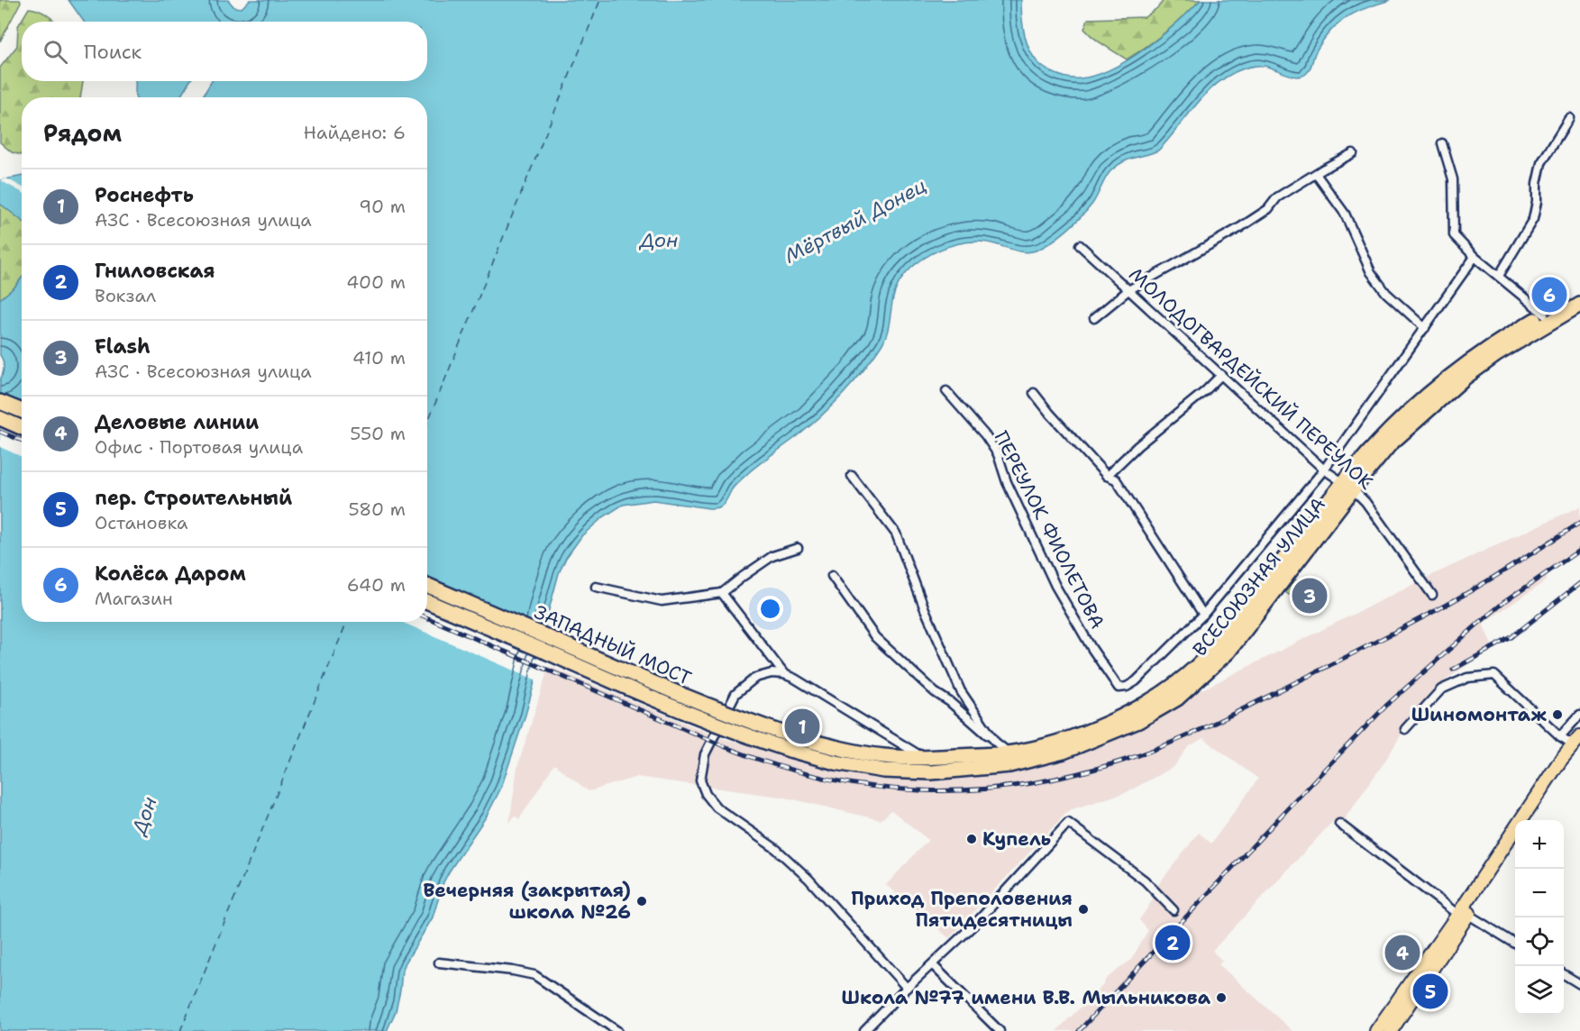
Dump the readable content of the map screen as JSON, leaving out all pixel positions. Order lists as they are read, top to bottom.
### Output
{
  "streets": {
    "highway": ["ВСЕСОЮЗНАЯ УЛИЦА", "ЗАПАДНЫЙ МОСТ"],
    "street": ["МОЛОДОГВАРДЕЙСКИЙ ПЕРЕУЛОК", "ПЕРЕУЛОК ФИОЛЕТОВА"]
  },
  "crossings": [
    ["МОЛОДОГВАРДЕЙСКИЙ ПЕРЕУЛОК", "ВСЕСОЮЗНАЯ УЛИЦА"],
    ["ВСЕСОЮЗНАЯ УЛИЦА", "ЗАПАДНЫЙ МОСТ"]
  ],
  "water": ["Мёртвый Донец", "Дон"],
  "places": [
    "Шиномонтаж",
    "Купель",
    "Вечерняя (закрытая) школа №26",
    "Приход Преполовения Пятидесятницы",
    "Школа №77 имени В.В. Мыльникова"
  ],
  "page": {
    "search": "Поиск",
    "heading": ["Рядом", "Найдено: 6"],
    "list": [
      {
        "mark": "1",
        "name": "Роснефть",
        "note": "АЗС · Всесоюзная улица",
        "value": "90 m"
      },
      {
        "mark": "2",
        "name": "Гниловская",
        "note": "Вокзал",
        "value": "400 m"
      },
      {
        "mark": "3",
        "name": "Flash",
        "note": "АЗС · Всесоюзная улица",
        "value": "410 m"
      },
      {
        "mark": "4",
        "name": "Деловые линии",
        "note": "Офис · Портовая улица",
        "value": "550 m"
      },
      {
        "mark": "5",
        "name": "пер. Строительный",
        "note": "Остановка",
        "value": "580 m"
      },
      {
        "mark": "6",
        "name": "Колёса Даром",
        "note": "Магазин",
        "value": "640 m"
      }
    ],
    "pins": [
      "6",
      "3",
      "1",
      "2",
      "4",
      "5"
    ],
    "map_buttons": ["+", "−"]
  }
}
